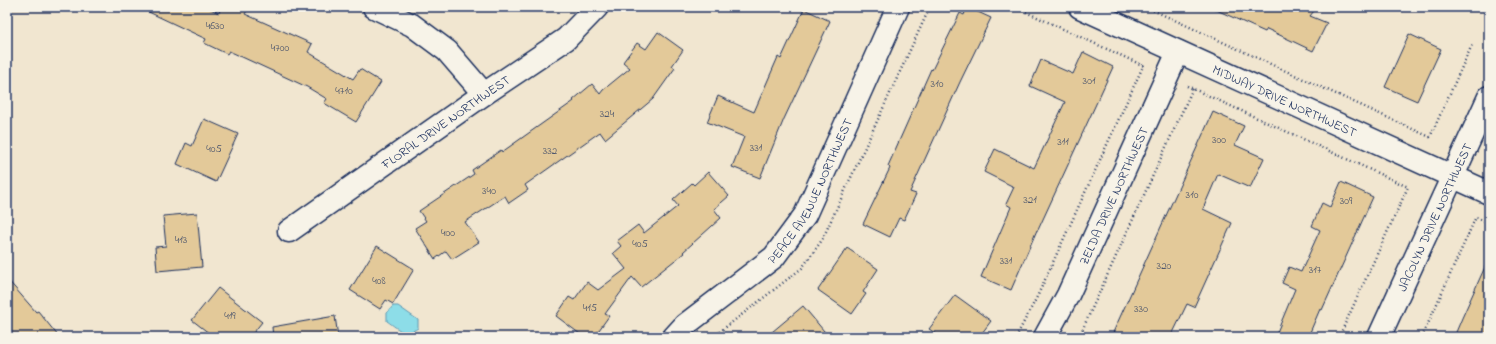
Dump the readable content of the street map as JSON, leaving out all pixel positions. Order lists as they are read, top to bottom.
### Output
{
  "streets": {
    "street": [
      "MIDWAY DRIVE NORTHWEST",
      "FLORAL DRIVE NORTHWEST",
      "PEACE AVENUE NORTHWEST",
      "ZELDA DRIVE NORTHWEST",
      "JACOLYN DRIVE NORTHWEST"
    ]
  },
  "crossings": [
    ["MIDWAY DRIVE NORTHWEST", "ZELDA DRIVE NORTHWEST"],
    ["MIDWAY DRIVE NORTHWEST", "JACOLYN DRIVE NORTHWEST"]
  ],
  "house_numbers": [
    "4630",
    "4700",
    "301",
    "310",
    "4710",
    "324",
    "300",
    "311",
    "331",
    "405",
    "332",
    "340",
    "310",
    "321",
    "309",
    "400",
    "413",
    "405",
    "331",
    "320",
    "317",
    "408",
    "415",
    "330",
    "419"
  ]
}
